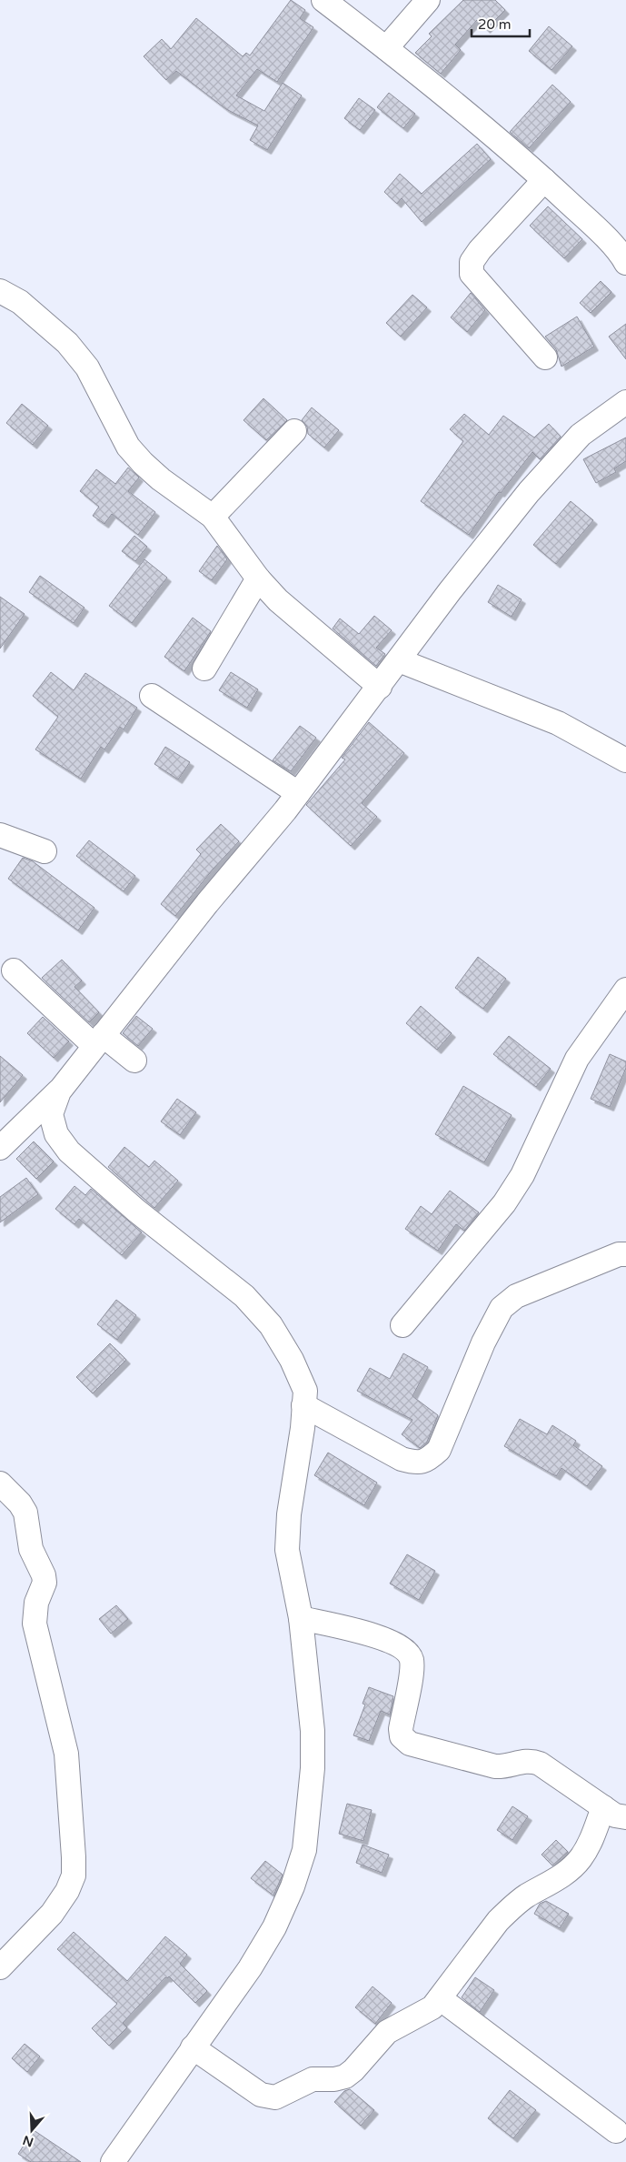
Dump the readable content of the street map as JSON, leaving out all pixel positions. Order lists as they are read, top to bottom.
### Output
{
  "scale_bar": "20 m",
  "north": "bottom"
}
